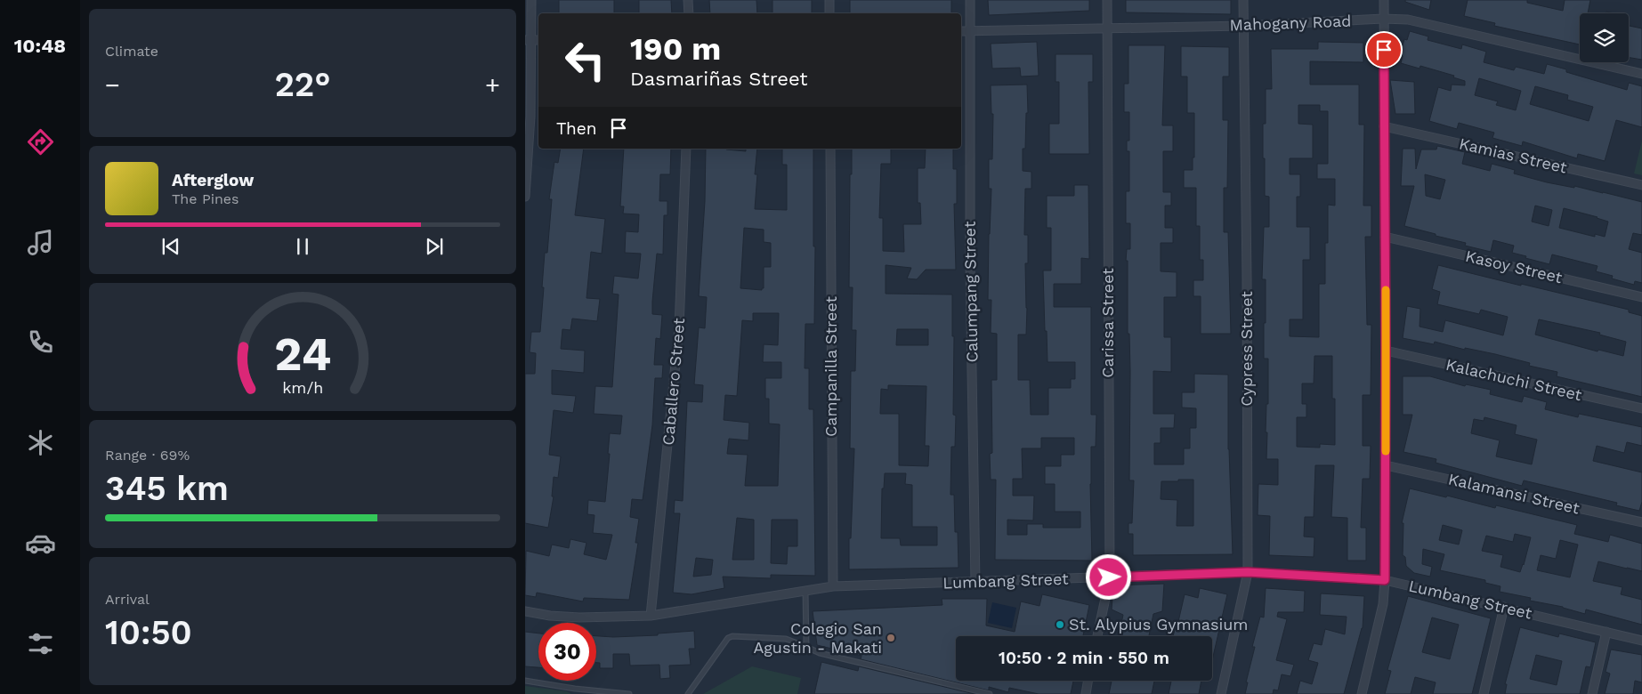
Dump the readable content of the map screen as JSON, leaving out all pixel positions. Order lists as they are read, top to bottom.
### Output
{
  "streets": {
    "street": [
      "Mahogany Road",
      "Kamias Street",
      "Kasoy Street",
      "Calumpang Street",
      "Carissa Street",
      "Cypress Street",
      "Campanilla Street",
      "Kalachuchi Street",
      "Caballero Street",
      "Kalamansi Street",
      "Lumbang Street"
    ]
  },
  "crossings": [
    ["Mahogany Road", "Calumpang Street"],
    ["Mahogany Road", "Carissa Street"],
    ["Mahogany Road", "Cypress Street"],
    ["Calumpang Street", "Lumbang Street"],
    ["Carissa Street", "Lumbang Street"],
    ["Cypress Street", "Lumbang Street"],
    ["Campanilla Street", "Lumbang Street"],
    ["Caballero Street", "Lumbang Street"]
  ],
  "places": ["St. Alypius Gymnasium", "Colegio San Agustin - Makati"],
  "page": {
    "tabs": "10:48",
    "tile": [
      "Climate",
      ["Range · 69%", "345 km"],
      ["Arrival", "10:50"]
    ],
    "turn": ["190 m", "Dasmariñas Street"],
    "heat": ["−", "22°", "+"],
    "then": "Then",
    "song": ["Afterglow", "The Pines"],
    "limit": "30",
    "trip": "10:50 · 2 min · 550 m",
    "gauge": ["24", "km/h"]
  }
}
